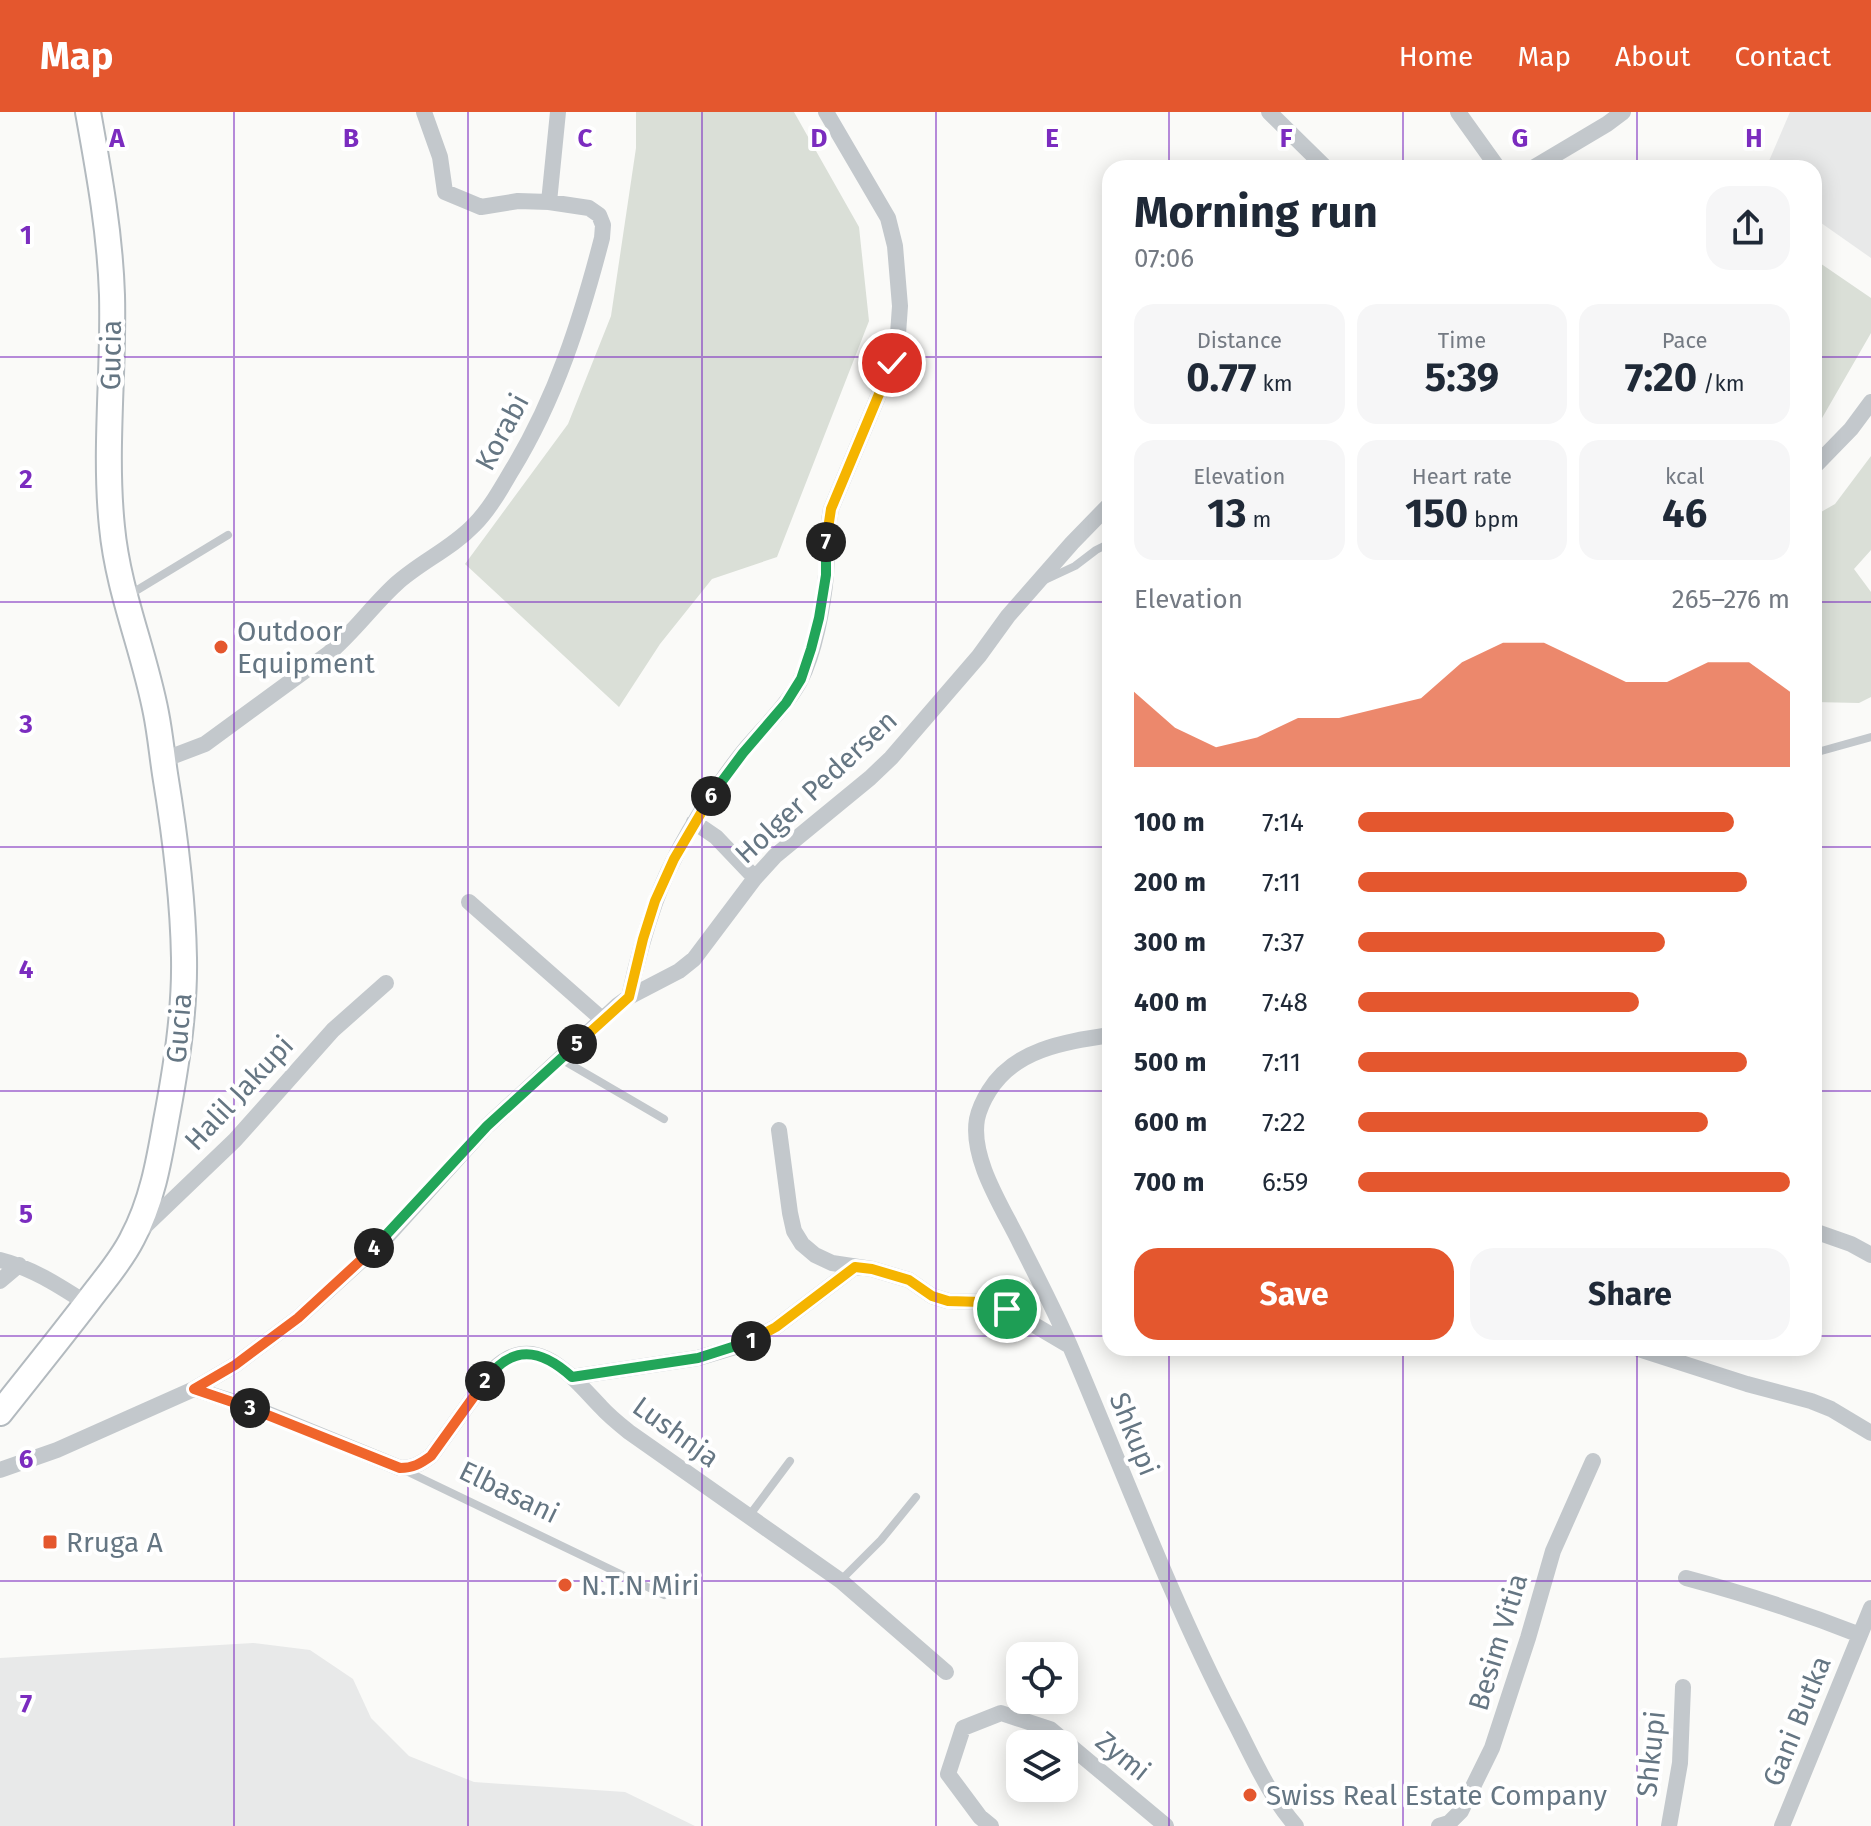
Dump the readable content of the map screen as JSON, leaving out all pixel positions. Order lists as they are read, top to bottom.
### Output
{
  "streets": {
    "street": [
      "Gucia",
      "Korabi",
      "Holger Pedersen",
      "Halil Jakupi",
      "Lushnja",
      "Shkupi",
      "Elbasani",
      "Besim Vitia",
      "Gani Butka",
      "Zymi"
    ]
  },
  "crossings": [
    ["Gucia", "Korabi"],
    ["Gucia", "Halil Jakupi"],
    ["Holger Pedersen", "Elbasani"],
    ["Lushnja", "Elbasani"]
  ],
  "places": {
    "other": ["Outdoor Equipment", "N.T.N Miri", "Swiss Real Estate Company"],
    "transit": ["Rruga A"]
  },
  "page": {
    "header": "Map",
    "nav": [
      "Home",
      "Map",
      "About",
      "Contact"
    ],
    "heading": ["Morning run", "07:06"],
    "stats": [
      ["Distance", "0.77 km"],
      ["Time", "5:39"],
      ["Pace", "7:20 /km"],
      ["Elevation", "13 m"],
      ["Heart rate", "150 bpm"],
      ["kcal", "46"]
    ],
    "pins": [
      "7",
      "6",
      "5",
      "4",
      "1",
      "2",
      "3"
    ],
    "chart": ["Elevation", "265–276 m"],
    "list": [
      {
        "name": "100 m",
        "note": "7:14"
      },
      {
        "name": "200 m",
        "note": "7:11"
      },
      {
        "name": "300 m",
        "note": "7:37"
      },
      {
        "name": "400 m",
        "note": "7:48"
      },
      {
        "name": "500 m",
        "note": "7:11"
      },
      {
        "name": "600 m",
        "note": "7:22"
      },
      {
        "name": "700 m",
        "note": "6:59"
      }
    ],
    "buttons": ["Save", "Share"]
  },
  "grid": {
    "columns": [
      "A",
      "B",
      "C",
      "D",
      "E",
      "F",
      "G",
      "H"
    ],
    "rows": [
      "1",
      "2",
      "3",
      "4",
      "5",
      "6",
      "7"
    ]
  }
}
